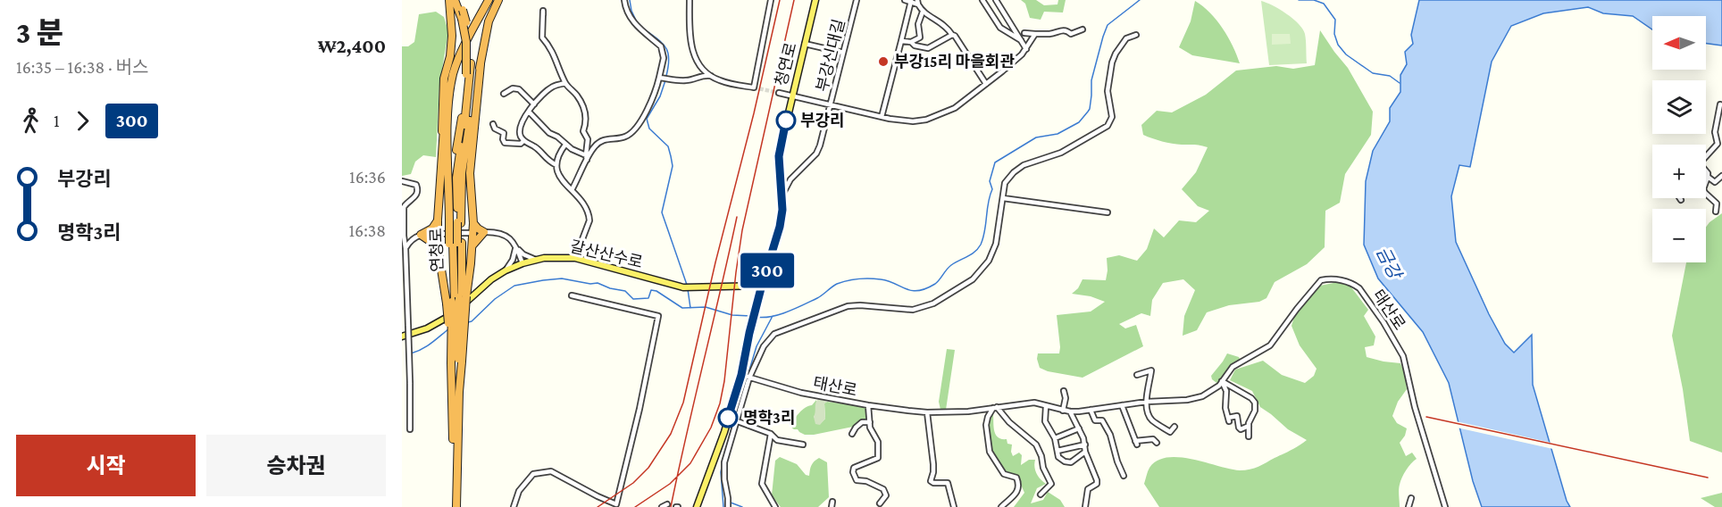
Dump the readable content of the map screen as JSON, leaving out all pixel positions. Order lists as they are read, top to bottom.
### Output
{
  "streets": {
    "highway": ["연청로"],
    "main road": ["청연로", "갈산산수로"],
    "street": ["부강신대길", "태산로"]
  },
  "crossings": [
    ["부강신대길", "청연로"],
    ["청연로", "갈산산수로"],
    ["청연로", "태산로"]
  ],
  "water": ["금강"],
  "places": ["부강15리 마을회관", "부강리", "명학3리"],
  "lines": ["bus line 300"],
  "north": "left",
  "page": {
    "heading": ["3 분", "16:35 – 16:38 · 버스", "₩2,400"],
    "on_map": "300",
    "map_buttons": ["+", "−"],
    "legs": ["1", "300"],
    "list": [
      {
        "name": "부강리",
        "value": "16:36"
      },
      {
        "name": "명학3리",
        "value": "16:38"
      }
    ],
    "buttons": ["시작", "승차권"]
  }
}
